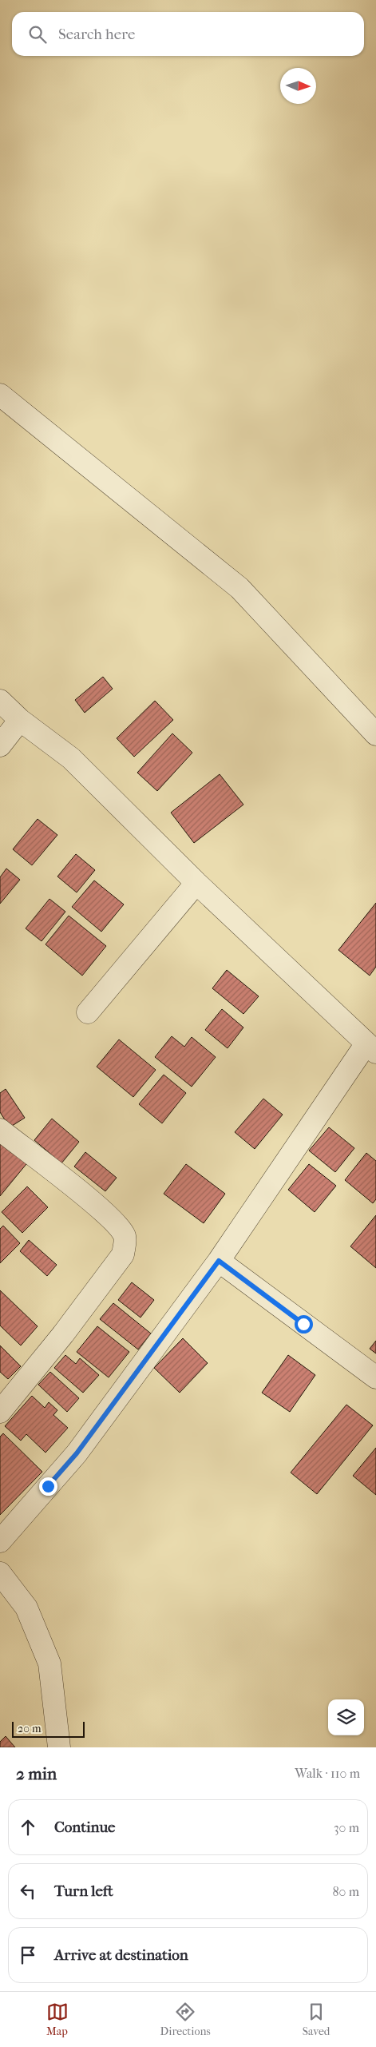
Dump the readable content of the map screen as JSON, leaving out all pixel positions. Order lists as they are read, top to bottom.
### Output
{
  "scale_bar": "20 m",
  "north": "right",
  "page": {
    "search": "Search here",
    "scale": "20 m",
    "heading": ["2 min", "Walk · 110 m"],
    "list": [
      ["Continue", "30 m"],
      ["Turn left", "80 m"],
      "Arrive at destination"
    ],
    "nav": ["Map", "Directions", "Saved"]
  }
}
